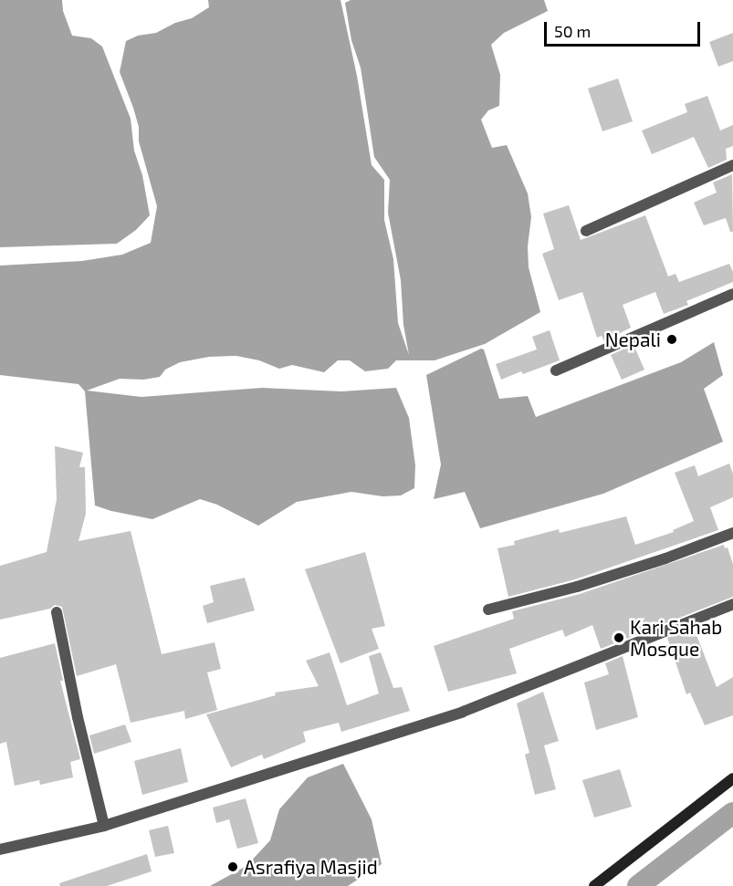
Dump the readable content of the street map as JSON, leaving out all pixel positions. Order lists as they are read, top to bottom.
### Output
{
  "places": ["Nepali", "Kari Sahab Mosque", "Asrafiya Masjid"],
  "scale_bar": "50 m"
}
